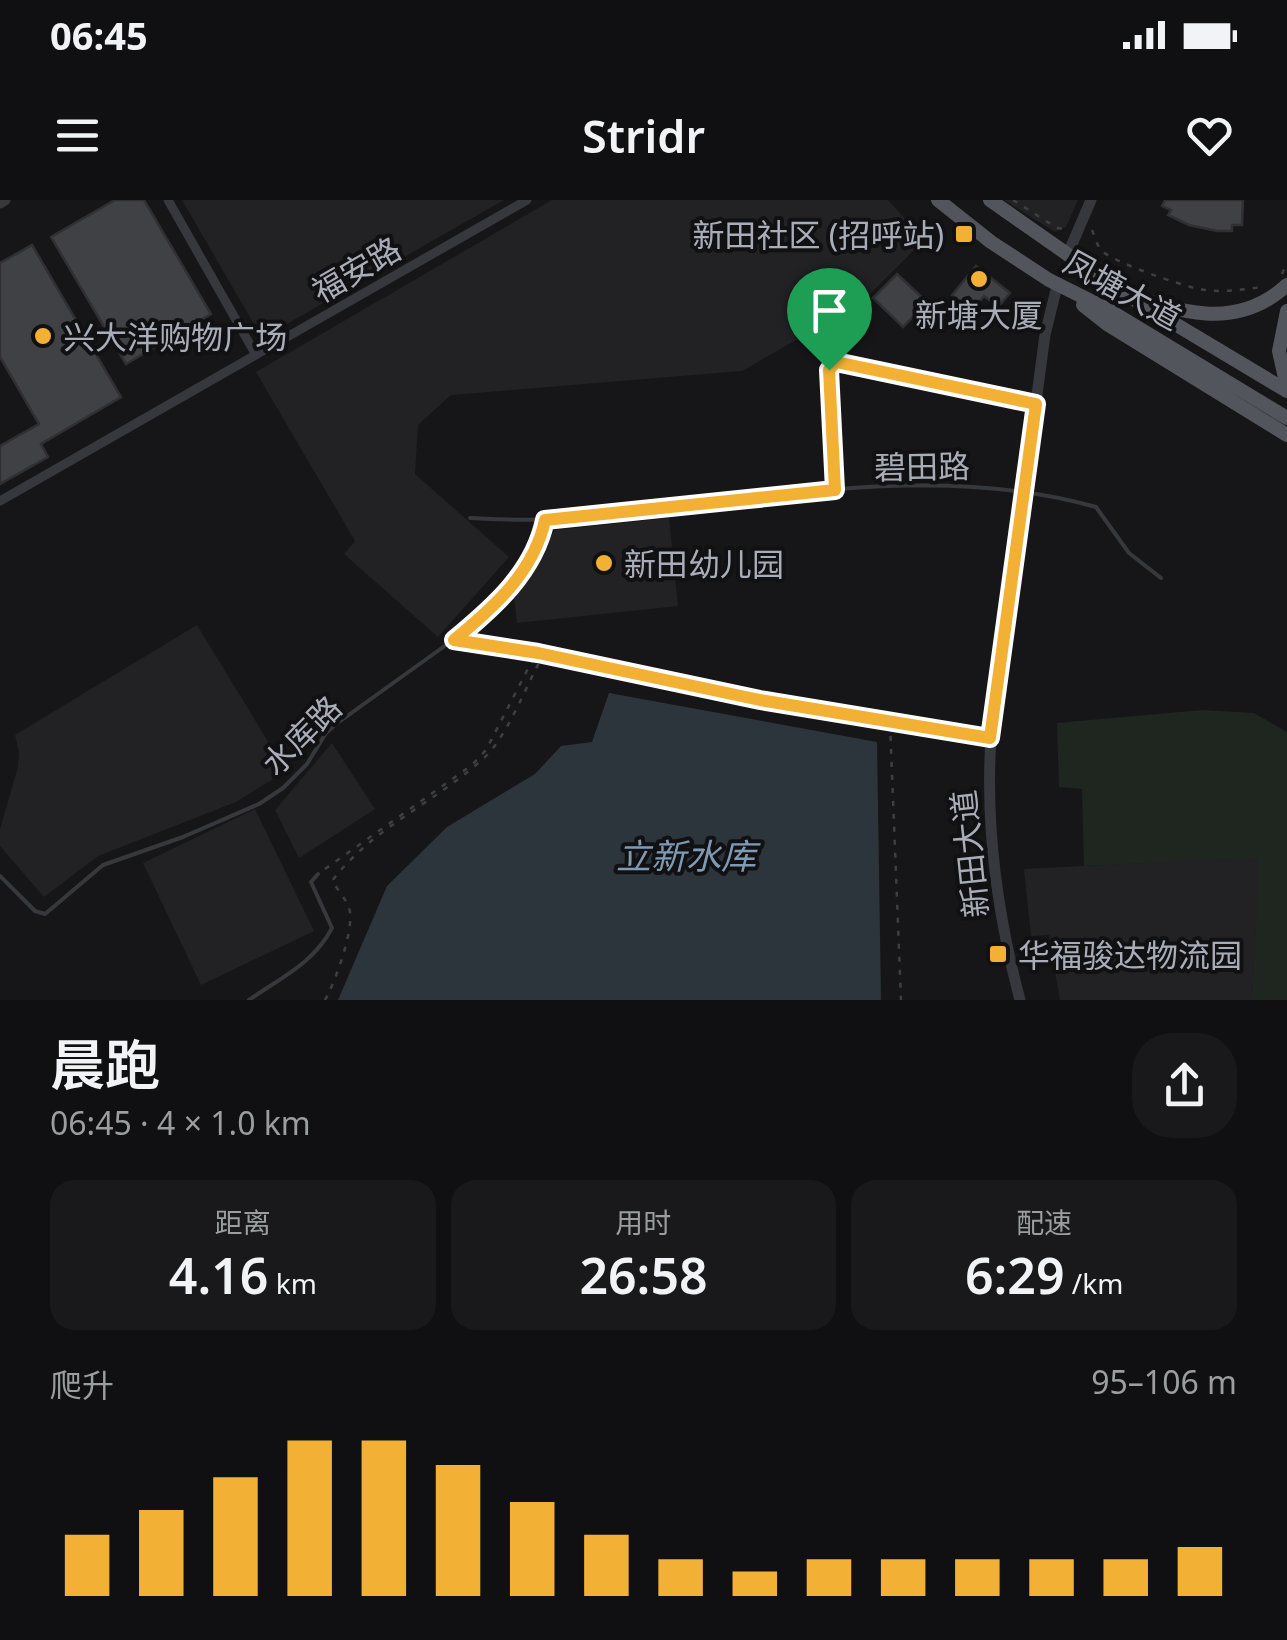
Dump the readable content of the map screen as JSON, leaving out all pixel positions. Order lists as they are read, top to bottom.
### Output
{
  "streets": {
    "main road": ["凤塘大道"],
    "street": ["福安路", "新田大道"],
    "lane": ["碧田路", "水库路"]
  },
  "crossings": [
    ["凤塘大道", "新田大道"],
    ["碧田路", "新田大道"]
  ],
  "water": ["立新水库"],
  "places": {
    "transit": ["新田社区 (招呼站)", "华福骏达物流园"],
    "other": ["新塘大厦", "兴大洋购物广场", "新田幼儿园"]
  },
  "page": {
    "status": "06:45",
    "header": "Stridr",
    "heading": ["晨跑", "06:45 · 4 × 1.0 km"],
    "stats": [
      ["距离", "4.16 km"],
      ["用时", "26:58"],
      ["配速", "6:29 /km"]
    ],
    "chart": ["爬升", "95–106 m"]
  }
}
